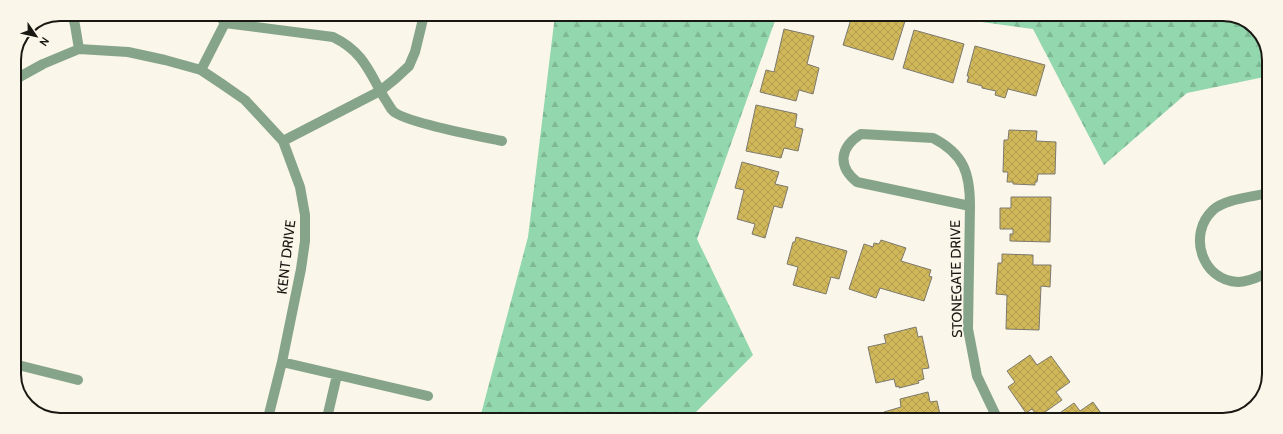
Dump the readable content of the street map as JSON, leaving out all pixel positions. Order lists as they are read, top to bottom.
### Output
{
  "streets": {
    "street": ["KENT DRIVE", "STONEGATE DRIVE"]
  },
  "north": "bottom right"
}
